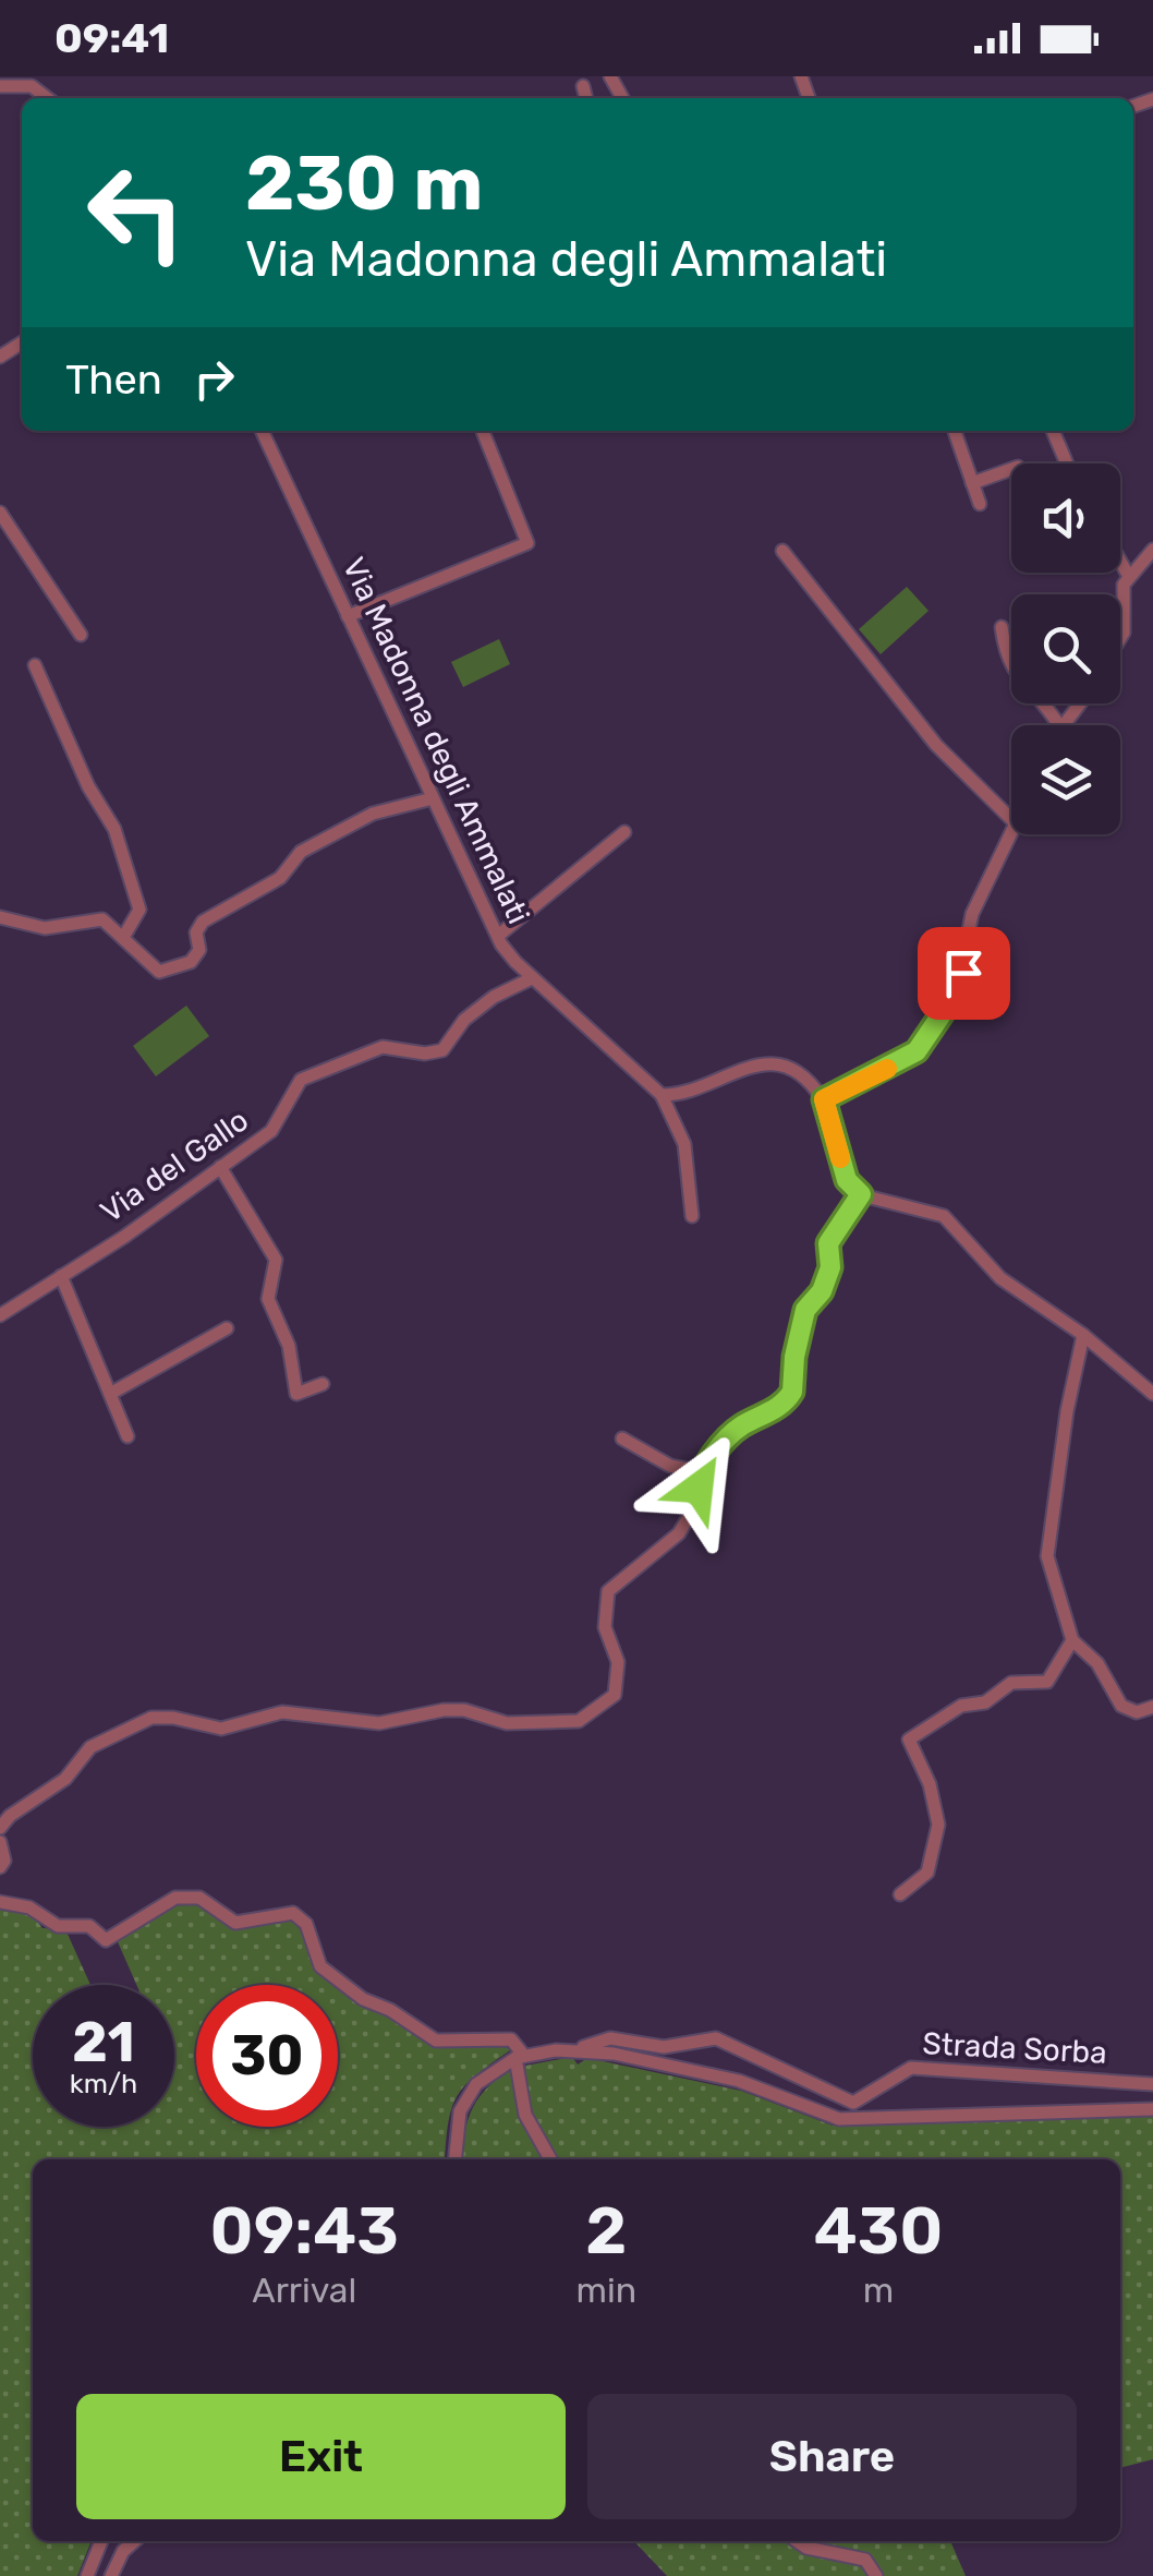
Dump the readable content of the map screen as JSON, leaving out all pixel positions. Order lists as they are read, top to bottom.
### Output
{
  "streets": {
    "street": ["Via Madonna degli Ammalati", "Via del Gallo", "Strada Sorba"]
  },
  "crossings": [
    ["Via Madonna degli Ammalati", "Via del Gallo"]
  ],
  "page": {
    "status": "09:41",
    "turn": ["230 m", "Via Madonna degli Ammalati"],
    "then": "Then",
    "speed": "21 km/h",
    "limit": "30",
    "eta": [
      "09:43",
      "Arrival",
      "2",
      "min",
      "430",
      "m"
    ],
    "buttons": ["Exit", "Share"]
  }
}
